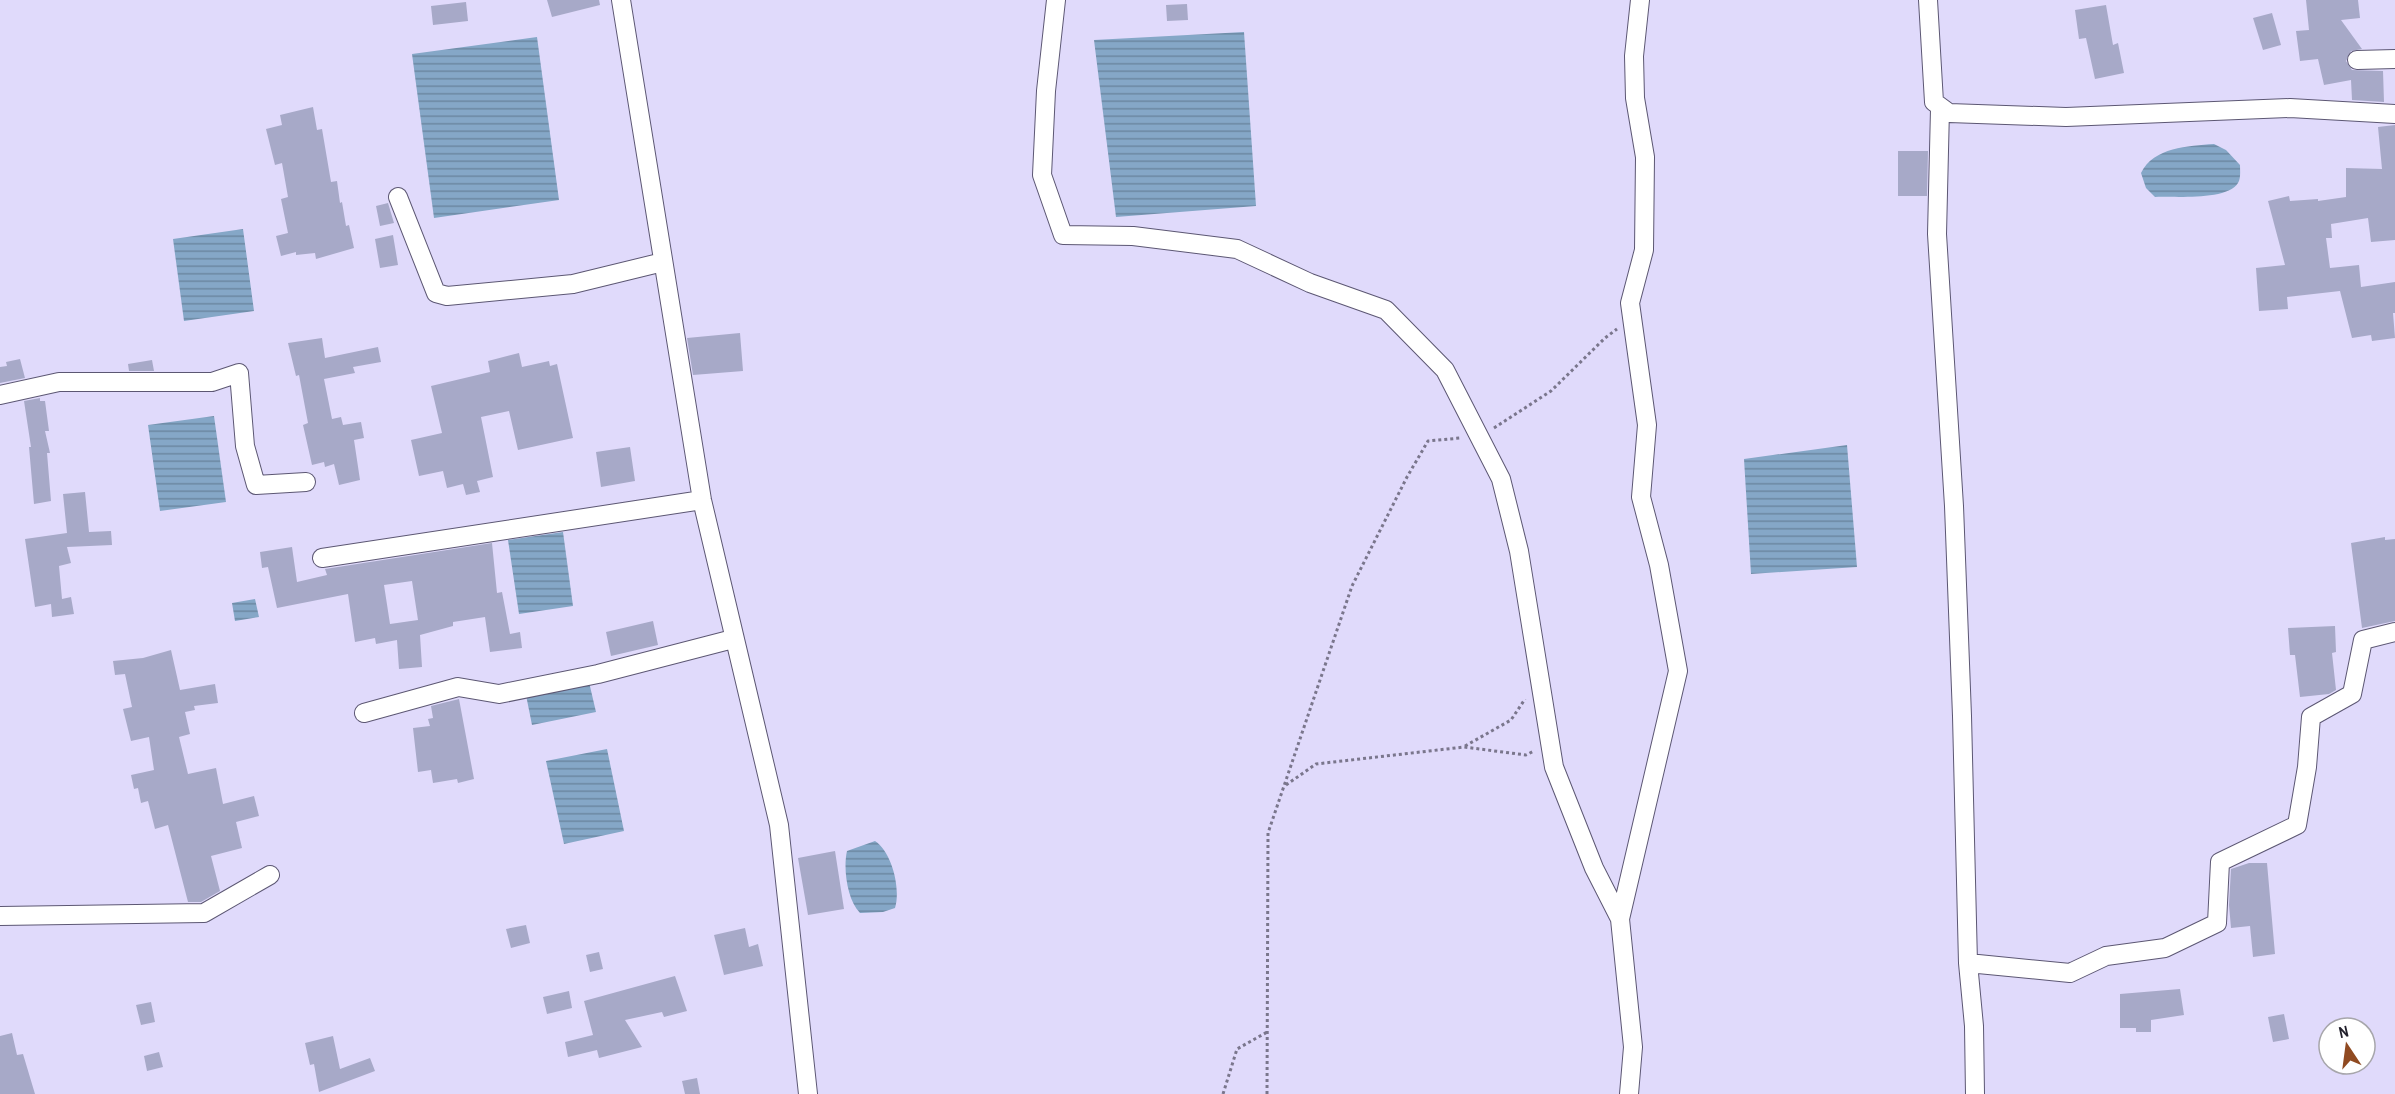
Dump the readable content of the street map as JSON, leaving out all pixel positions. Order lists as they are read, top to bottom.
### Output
{
  "north": "top"
}
